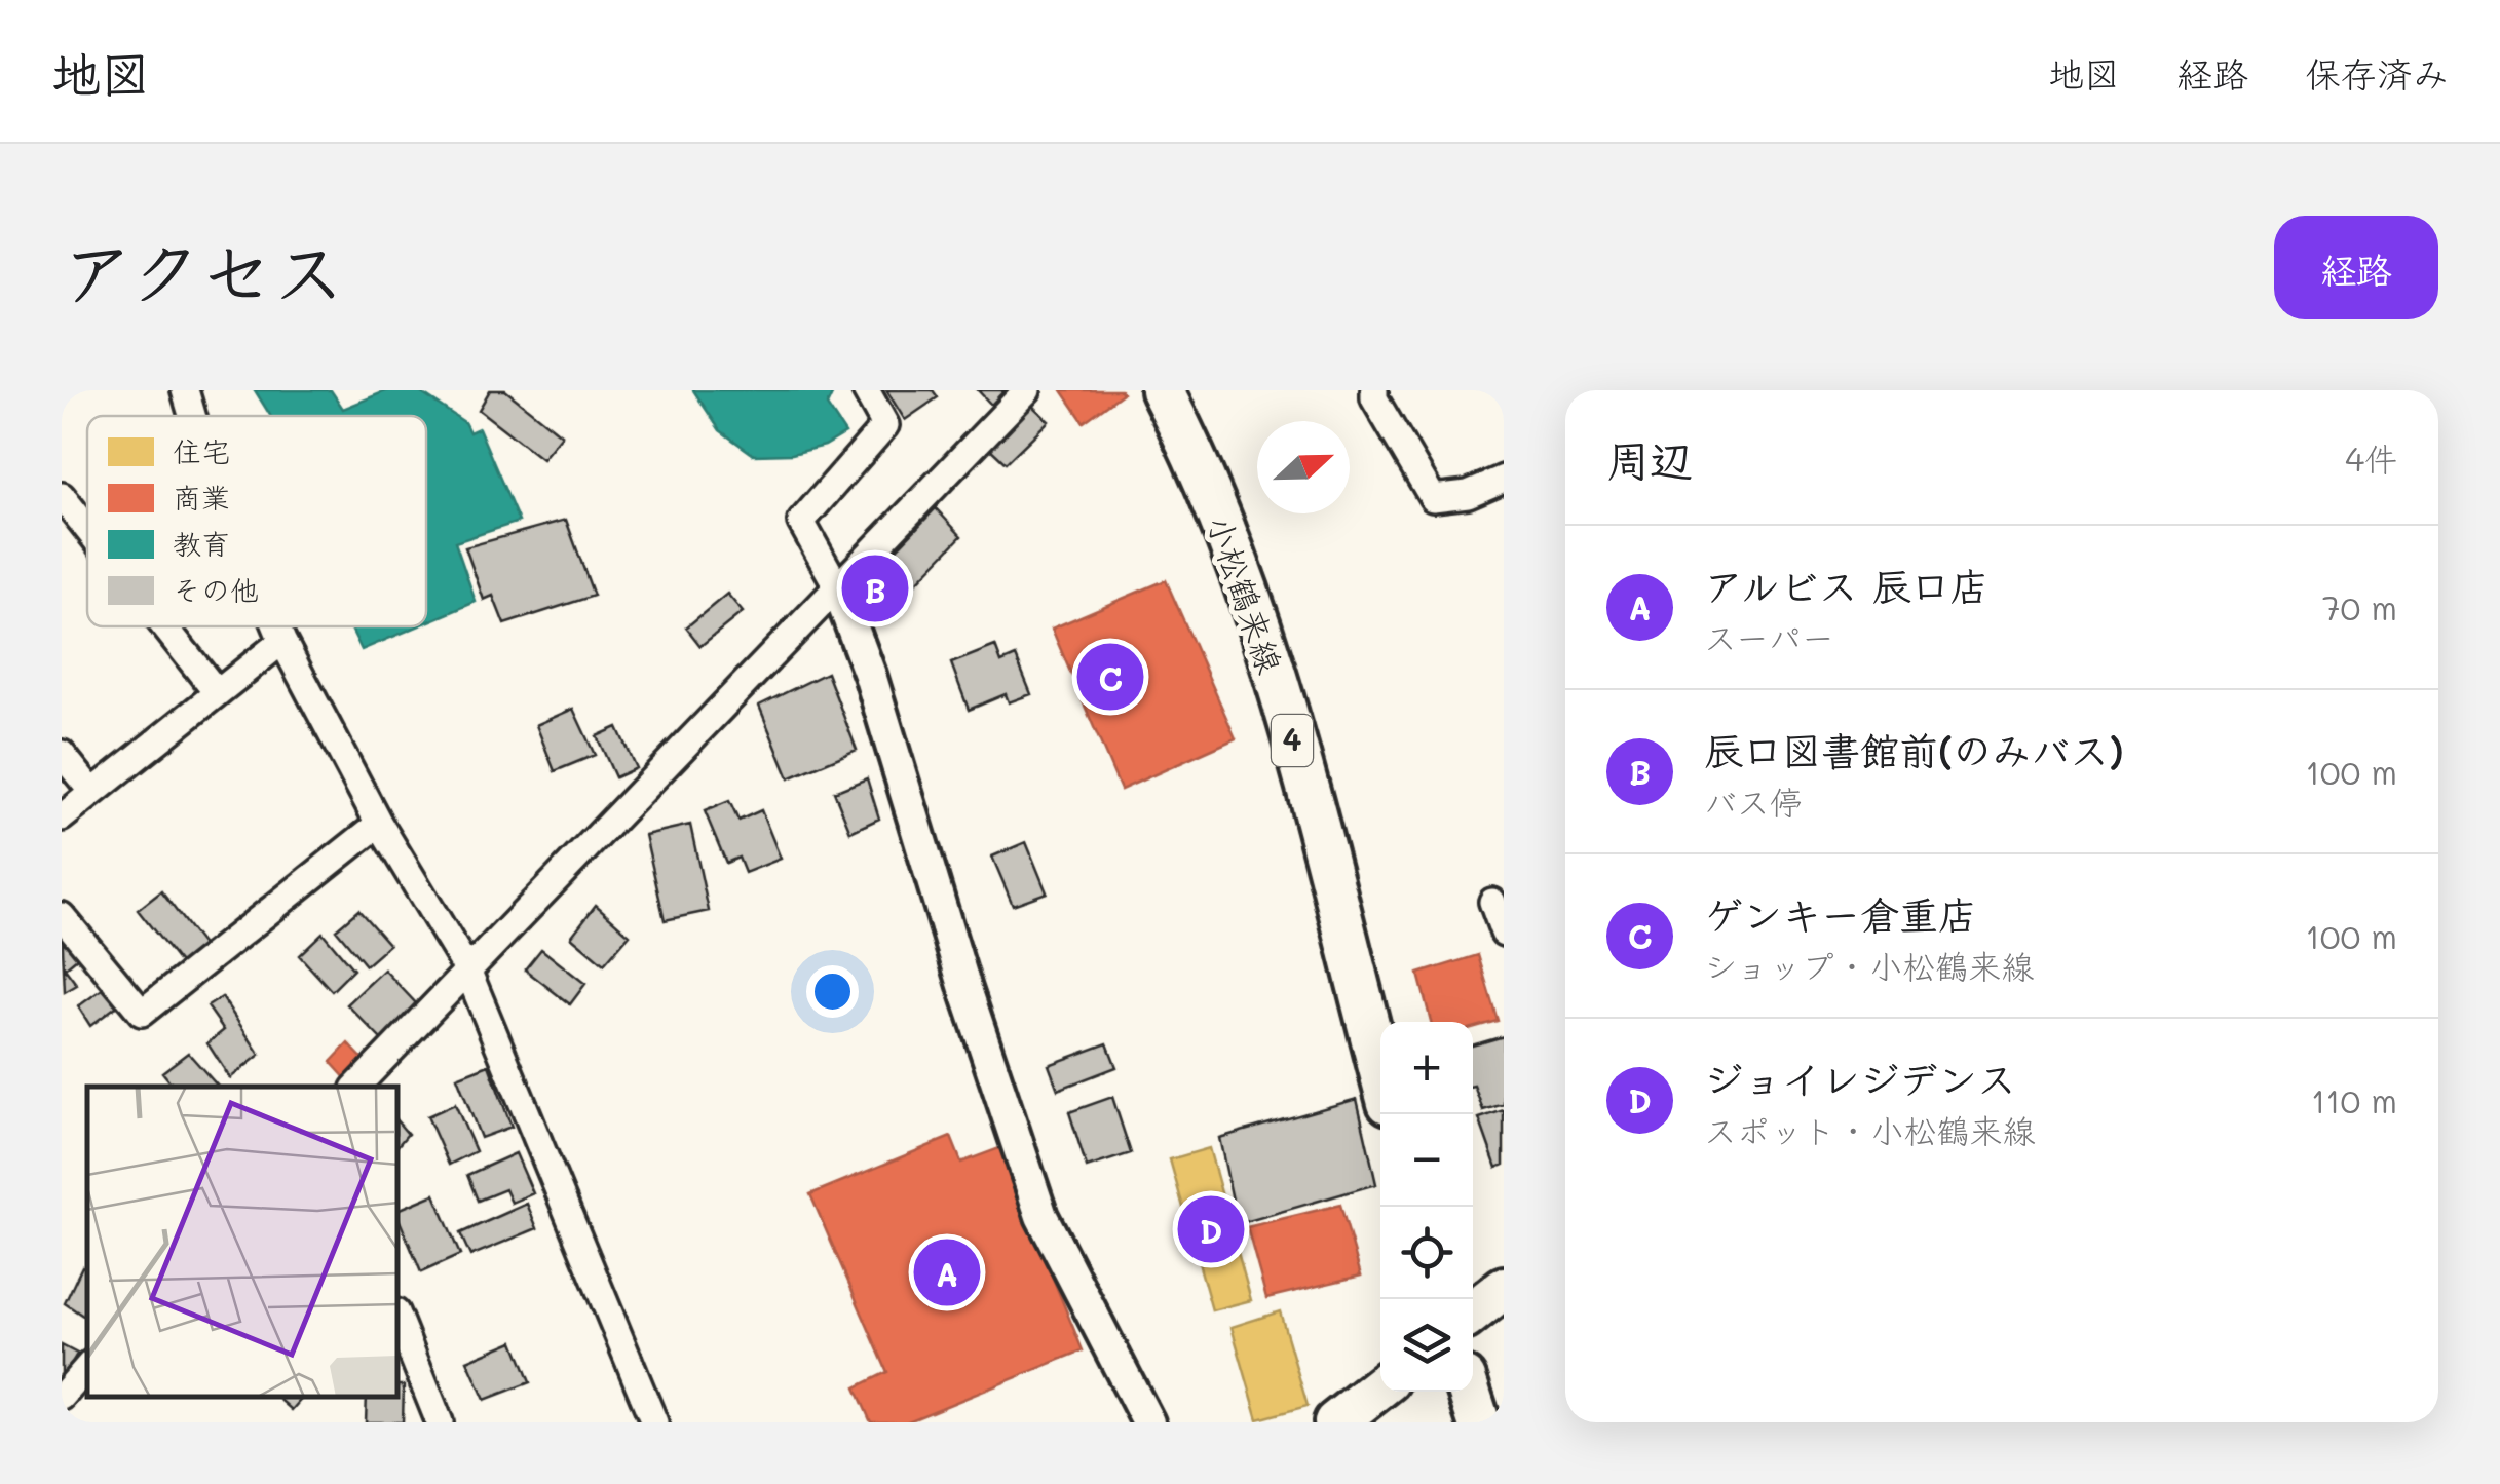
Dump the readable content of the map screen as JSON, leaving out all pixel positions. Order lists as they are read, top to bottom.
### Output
{
  "streets": {
    "main road": ["小松鶴来線", "4"]
  },
  "legend": [
    "住宅",
    "商業",
    "教育",
    "その他"
  ],
  "north": "right",
  "page": {
    "header": "地図",
    "nav": ["地図", "経路", "保存済み"],
    "title": "アクセス",
    "buttons": "経路",
    "heading": ["周辺", "4件"],
    "list": [
      {
        "mark": "A",
        "name": "アルビス 辰口店",
        "note": "スーパー",
        "value": "70 m"
      },
      {
        "mark": "B",
        "name": "辰口図書館前(のみバス)",
        "note": "バス停",
        "value": "100 m"
      },
      {
        "mark": "C",
        "name": "ゲンキー倉重店",
        "note": "ショップ · 小松鶴来線",
        "value": "100 m"
      },
      {
        "mark": "D",
        "name": "ジョイレジデンス",
        "note": "スポット · 小松鶴来線",
        "value": "110 m"
      }
    ],
    "pins": [
      "B",
      "C",
      "D",
      "A"
    ],
    "map_buttons": ["+", "−"]
  }
}
